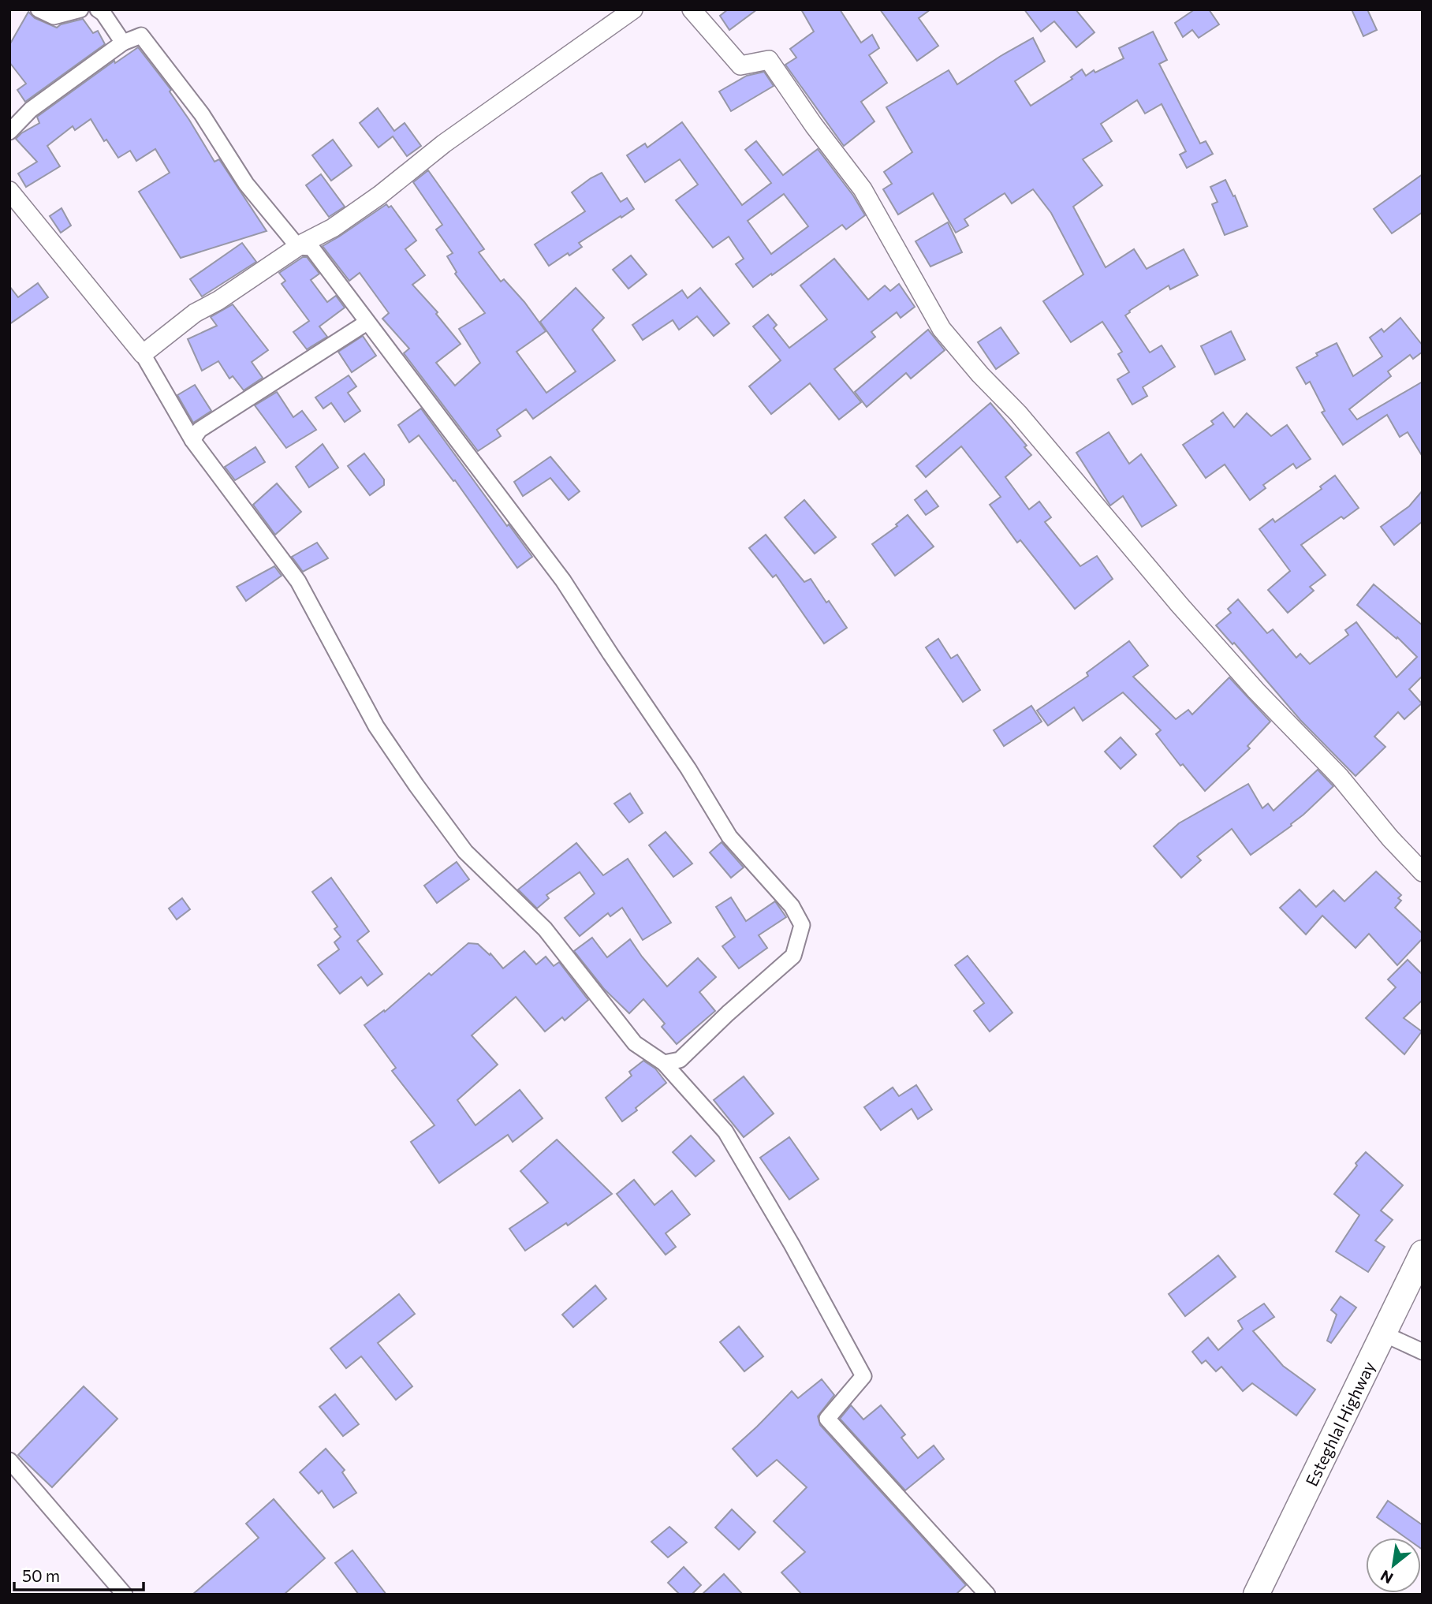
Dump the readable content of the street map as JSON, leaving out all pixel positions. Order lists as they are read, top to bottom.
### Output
{
  "streets": {
    "highway": ["Esteghlal Highway"]
  },
  "scale_bar": "50 m",
  "north": "bottom left"
}
